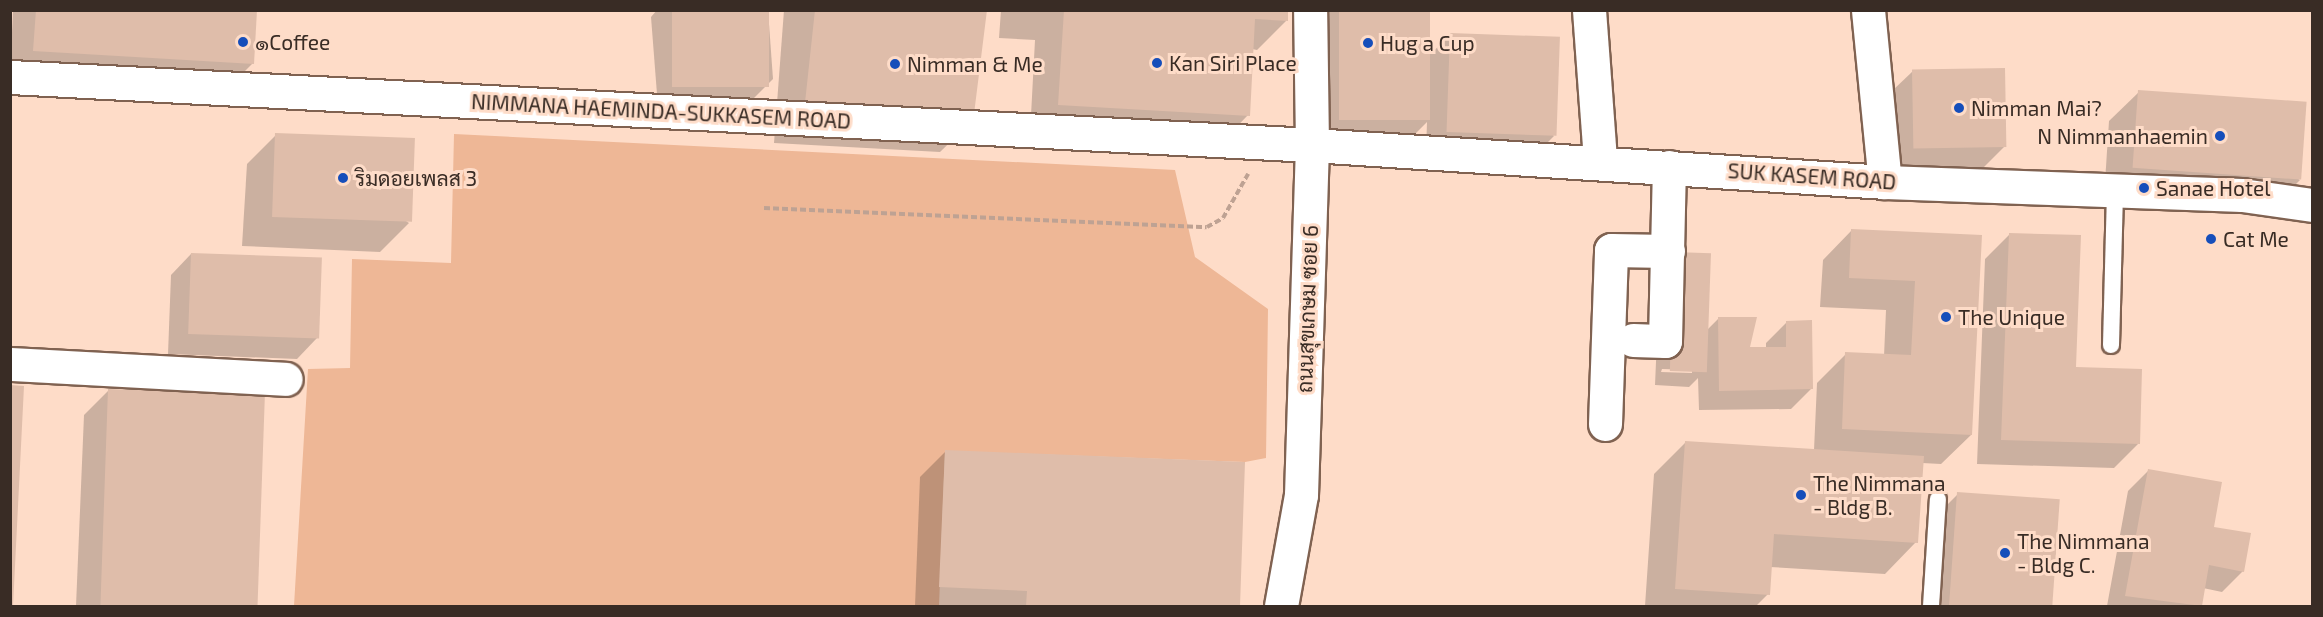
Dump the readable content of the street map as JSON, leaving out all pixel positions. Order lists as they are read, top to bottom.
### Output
{
  "streets": {
    "street": ["NIMMANA HAEMINDA-SUKKASEM ROAD", "SUK KASEM ROAD", "ถนนสุขเกษม ซอย 6"]
  },
  "crossings": [
    ["NIMMANA HAEMINDA-SUKKASEM ROAD", "SUK KASEM ROAD"],
    ["NIMMANA HAEMINDA-SUKKASEM ROAD", "ถนนสุขเกษม ซอย 6"],
    ["SUK KASEM ROAD", "ถนนสุขเกษม ซอย 6"]
  ],
  "places": [
    "๑Coffee",
    "Hug a Cup",
    "Kan Siri Place",
    "Nimman & Me",
    "Nimman Mai?",
    "N Nimmanhaemin",
    "ริมดอยเพลส 3",
    "Sanae Hotel",
    "Cat Me",
    "The Unique",
    "The Nimmana - Bldg B.",
    "The Nimmana - Bldg C."
  ]
}
